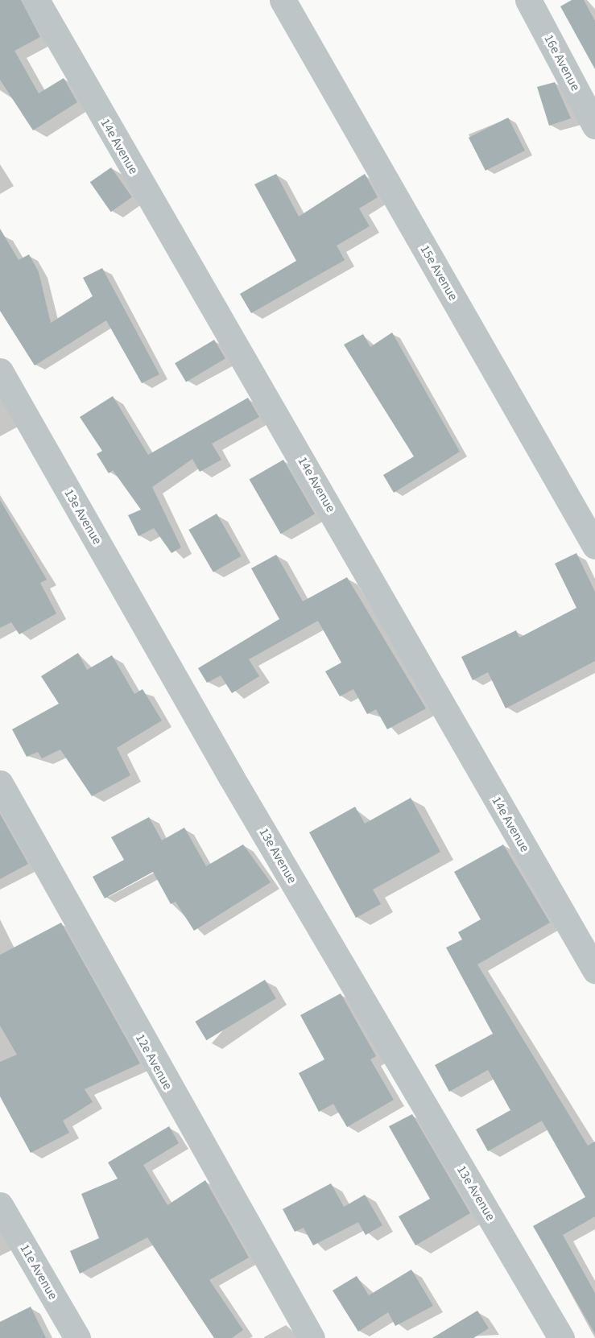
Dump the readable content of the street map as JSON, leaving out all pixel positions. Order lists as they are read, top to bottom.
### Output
{
  "streets": {
    "street": [
      "16e Avenue",
      "14e Avenue",
      "15e Avenue",
      "13e Avenue",
      "12e Avenue",
      "11e Avenue"
    ]
  }
}
